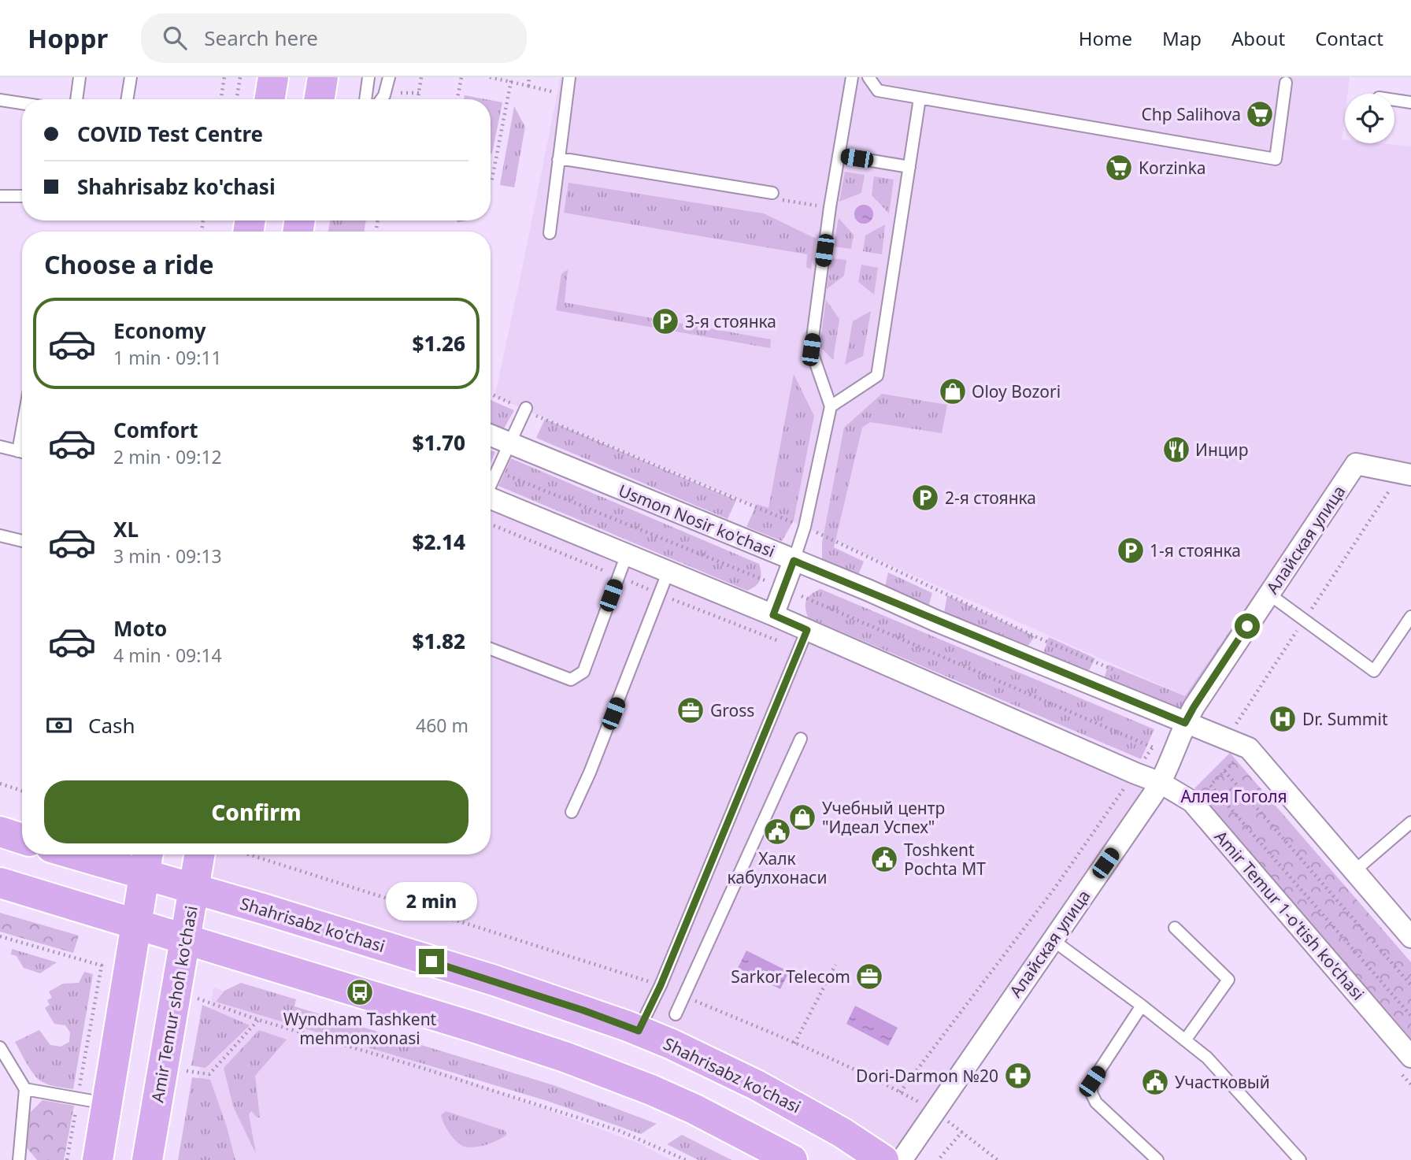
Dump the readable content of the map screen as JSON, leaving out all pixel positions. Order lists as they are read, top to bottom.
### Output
{
  "streets": {
    "main road": ["Shahrisabz ko'chasi", "Amir Temur shoh ko'chasi"],
    "street": ["Usmon Nosir ko'chasi", "Алайская улица", "Amir Temur 1-o'tish ko'chasi"]
  },
  "crossings": [
    ["Usmon Nosir ko'chasi", "Алайская улица"],
    ["Алайская улица", "Amir Temur 1-o'tish ko'chasi"],
    ["Shahrisabz ko'chasi", "Amir Temur shoh ko'chasi"]
  ],
  "parks": ["Аллея Гоголя"],
  "places": {
    "supermarket": ["Chp Salihova", "Korzinka"],
    "parking": ["3-я стоянка", "2-я стоянка", "1-я стоянка"],
    "shop": ["Oloy Bozori", "Учебный центр \"Идеал Успех\""],
    "restaurant": ["Инцир"],
    "office": ["Gross", "Sarkor Telecom"],
    "hospital": ["Dr. Summit"],
    "public building": ["Халк кабулхонаси", "Toshkent Pochta MT", "Участковый"],
    "bus stop": ["Wyndham Tashkent mehmonxonasi"],
    "pharmacy": ["Dori-Darmon №20"]
  },
  "page": {
    "header": "Hoppr",
    "search": "Search here",
    "nav": [
      "Home",
      "Map",
      "About",
      "Contact"
    ],
    "banner": ["COVID Test Centre", "Shahrisabz ko'chasi"],
    "heading": "Choose a ride",
    "list": [
      {
        "name": "Economy",
        "note": "1 min · 09:11",
        "value": "$1.26"
      },
      {
        "name": "Comfort",
        "note": "2 min · 09:12",
        "value": "$1.70"
      },
      {
        "name": "XL",
        "note": "3 min · 09:13",
        "value": "$2.14"
      },
      {
        "name": "Moto",
        "note": "4 min · 09:14",
        "value": "$1.82"
      }
    ],
    "pay": ["Cash", "460 m"],
    "buttons": "Confirm",
    "bubble": "2 min"
  }
}
